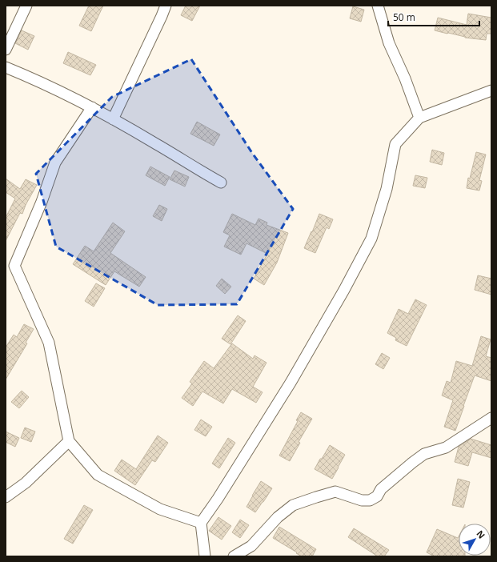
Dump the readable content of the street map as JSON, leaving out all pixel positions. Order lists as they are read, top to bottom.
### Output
{
  "scale_bar": "50 m",
  "north": "top right"
}
